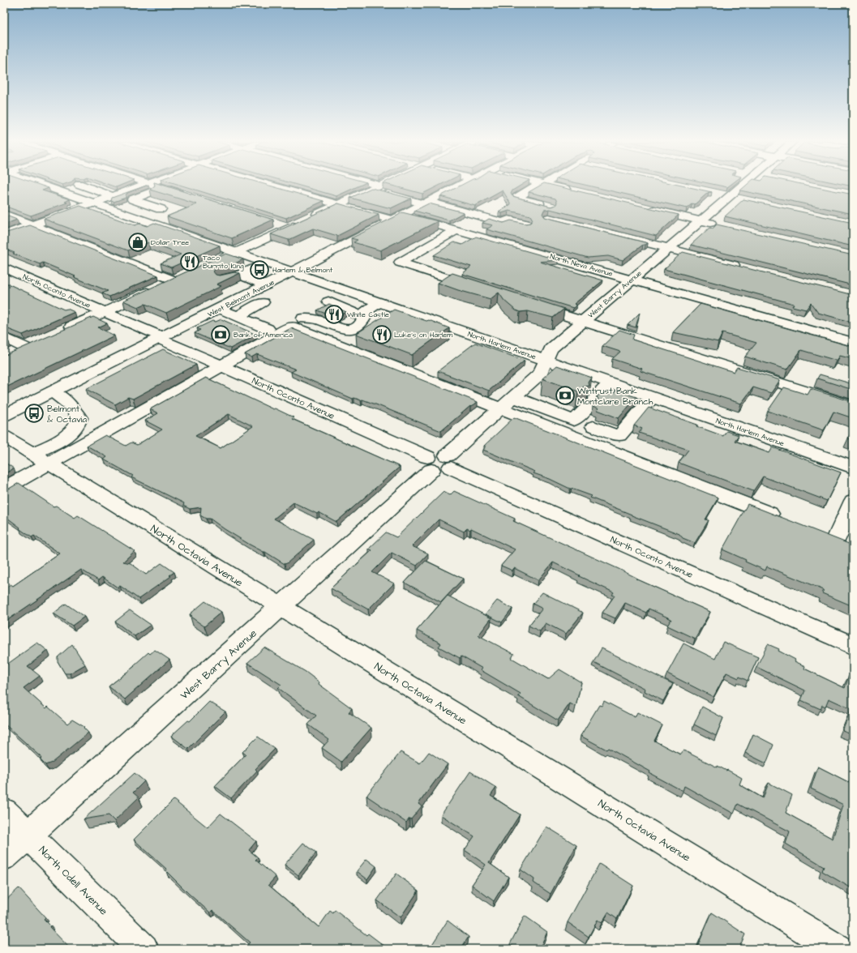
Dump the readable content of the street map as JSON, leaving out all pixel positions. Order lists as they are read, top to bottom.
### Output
{
  "streets": {
    "street": [
      "North Neva Avenue",
      "North Oconto Avenue",
      "West Barry Avenue",
      "West Belmont Avenue",
      "North Harlem Avenue",
      "North Octavia Avenue",
      "North Odell Avenue"
    ]
  },
  "crossings": [
    ["North Neva Avenue", "West Barry Avenue"],
    ["North Neva Avenue", "West Belmont Avenue"],
    ["North Oconto Avenue", "West Barry Avenue"],
    ["North Oconto Avenue", "West Belmont Avenue"],
    ["West Barry Avenue", "North Harlem Avenue"],
    ["West Barry Avenue", "North Octavia Avenue"],
    ["West Barry Avenue", "North Odell Avenue"],
    ["West Belmont Avenue", "North Harlem Avenue"]
  ],
  "places": {
    "shop": ["Dollar Tree"],
    "restaurant": ["Taco Burrito King", "White Castle", "Luke's on Harlem"],
    "bus stop": ["Harlem & Belmont", "Belmont & Octavia"],
    "bank": ["Bank of America", "Wintrust Bank Montclare Branch"]
  }
}
